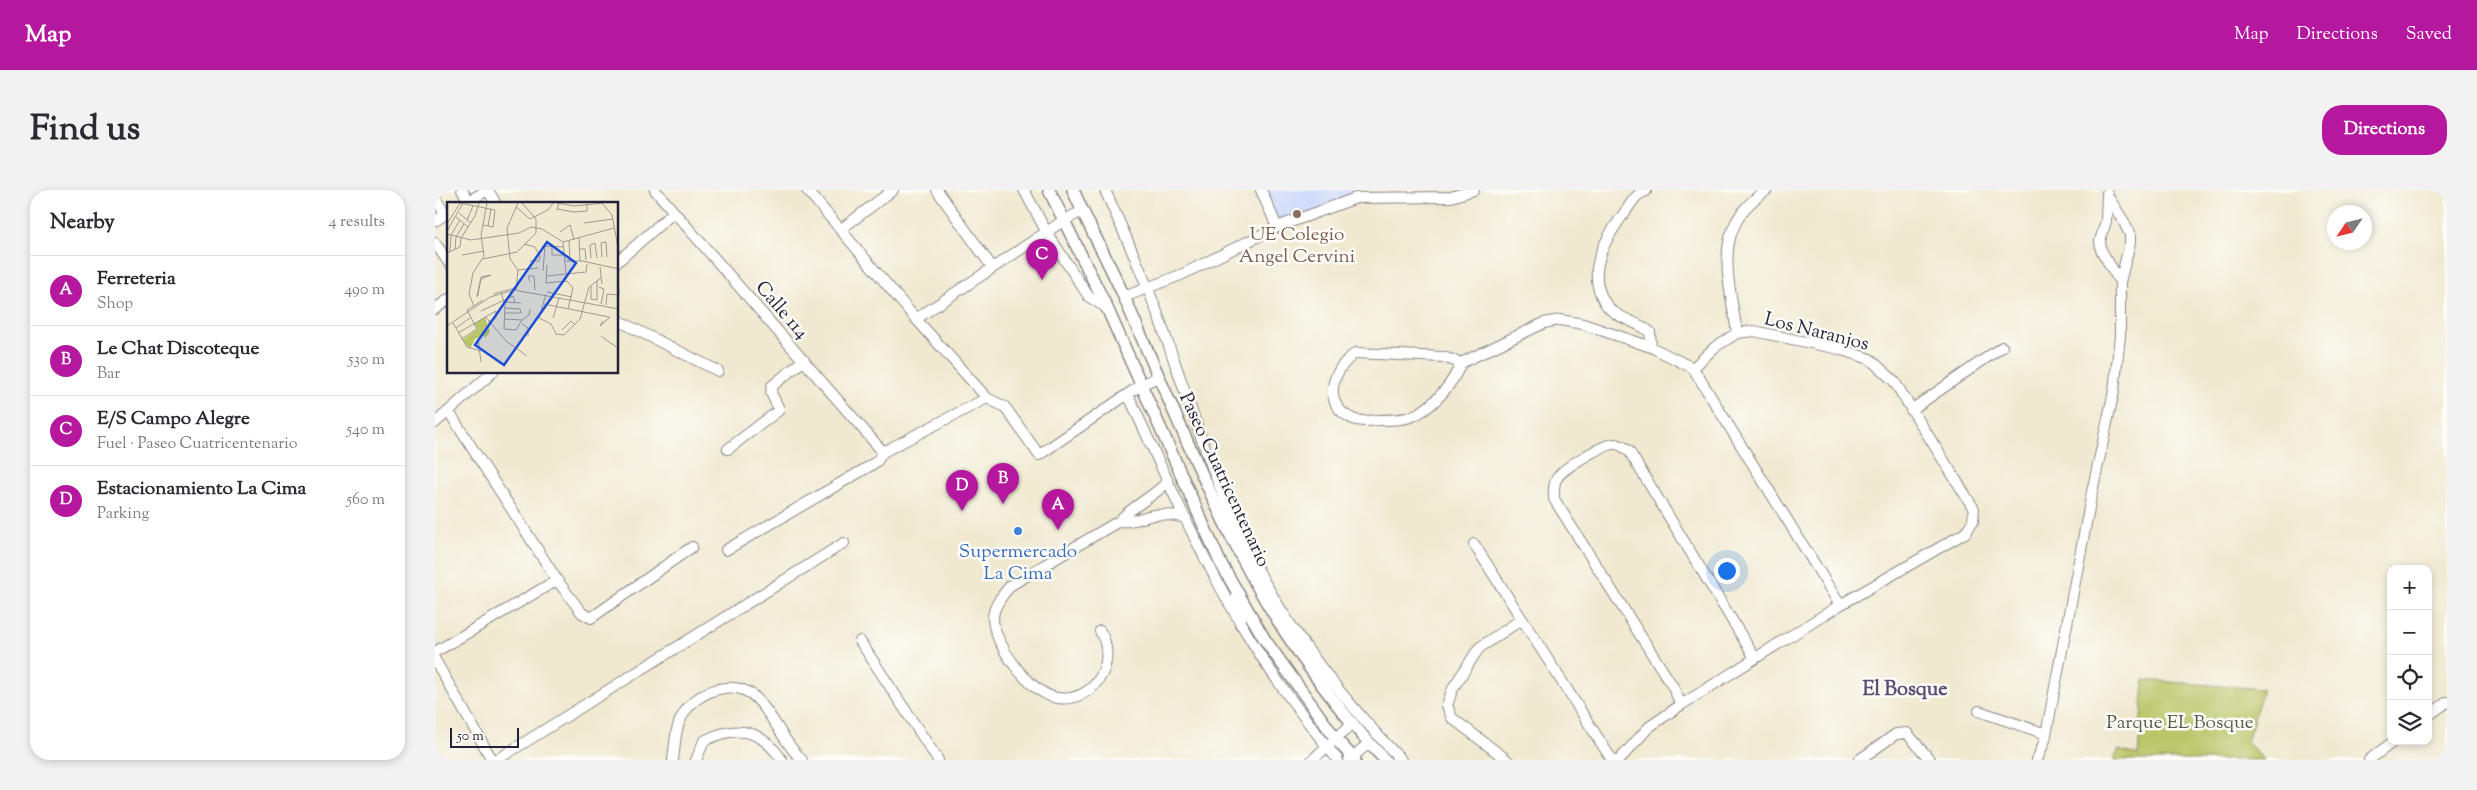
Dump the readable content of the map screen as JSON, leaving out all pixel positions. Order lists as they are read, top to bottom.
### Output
{
  "streets": {
    "street": ["Calle 114", "Los Naranjos", "Paseo Cuatricentenario"]
  },
  "districts": ["El Bosque"],
  "parks": ["Parque EL Bosque"],
  "places": ["UE Colegio Angel Cervini", "Supermercado La Cima"],
  "scale_bar": "50 m",
  "north": "bottom left",
  "page": {
    "header": "Map",
    "nav": ["Map", "Directions", "Saved"],
    "title": "Find us",
    "buttons": "Directions",
    "heading": ["Nearby", "4 results"],
    "pins": [
      "C",
      "B",
      "D",
      "A"
    ],
    "list": [
      {
        "mark": "A",
        "name": "Ferreteria",
        "note": "Shop",
        "value": "490 m"
      },
      {
        "mark": "B",
        "name": "Le Chat Discoteque",
        "note": "Bar",
        "value": "530 m"
      },
      {
        "mark": "C",
        "name": "E/S Campo Alegre",
        "note": "Fuel · Paseo Cuatricentenario",
        "value": "540 m"
      },
      {
        "mark": "D",
        "name": "Estacionamiento La Cima",
        "note": "Parking",
        "value": "560 m"
      }
    ],
    "map_buttons": ["+", "−"],
    "scale": "50 m"
  }
}
